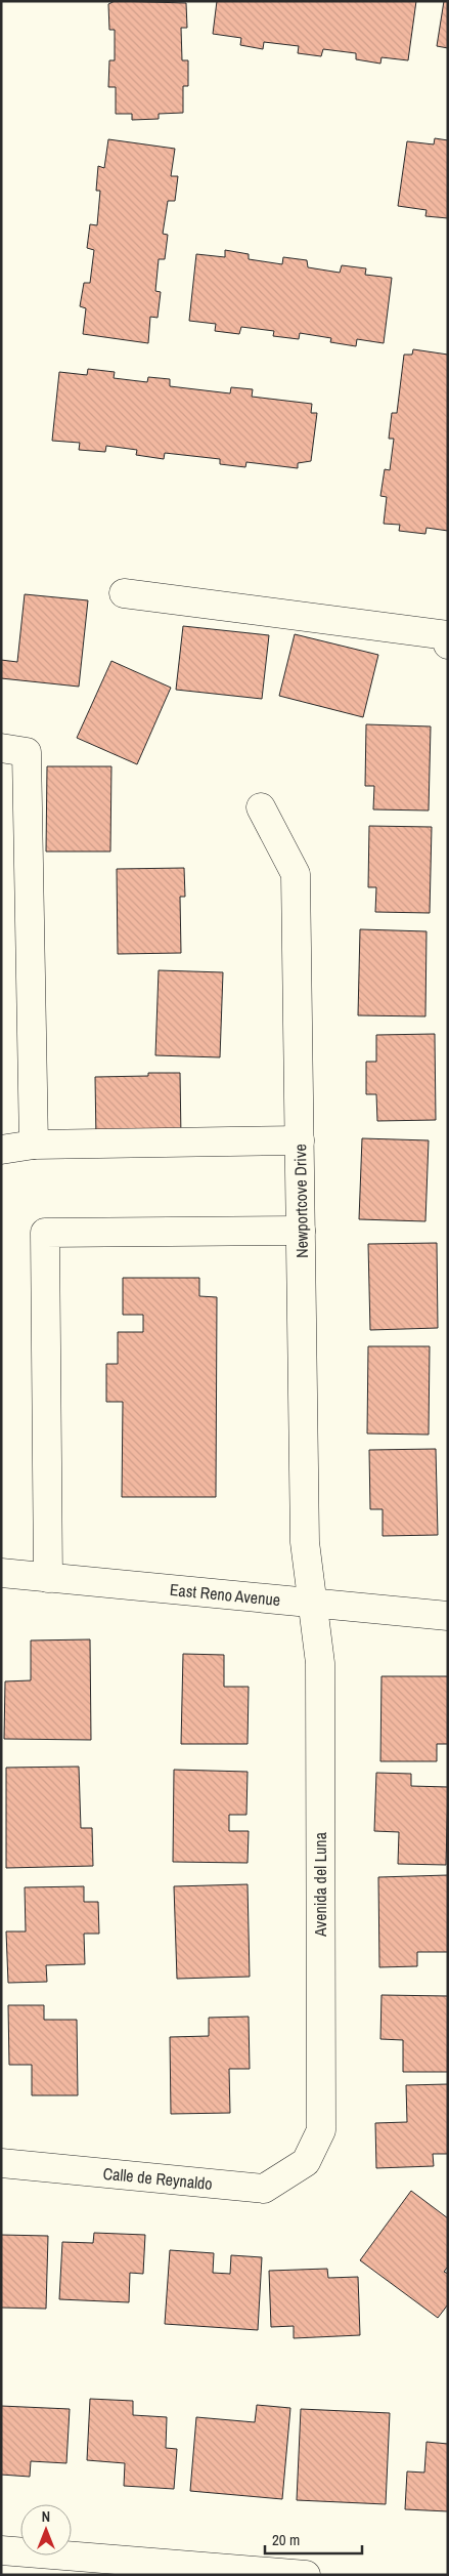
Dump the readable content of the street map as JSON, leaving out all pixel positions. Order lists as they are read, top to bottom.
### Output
{
  "streets": {
    "street": [
      "Newportcove Drive",
      "East Reno Avenue",
      "Avenida del Luna",
      "Calle de Reynaldo"
    ]
  },
  "crossings": [
    ["Newportcove Drive", "East Reno Avenue"],
    ["Newportcove Drive", "Avenida del Luna"],
    ["East Reno Avenue", "Avenida del Luna"],
    ["Avenida del Luna", "Calle de Reynaldo"]
  ],
  "scale_bar": "20 m",
  "north": "top"
}
